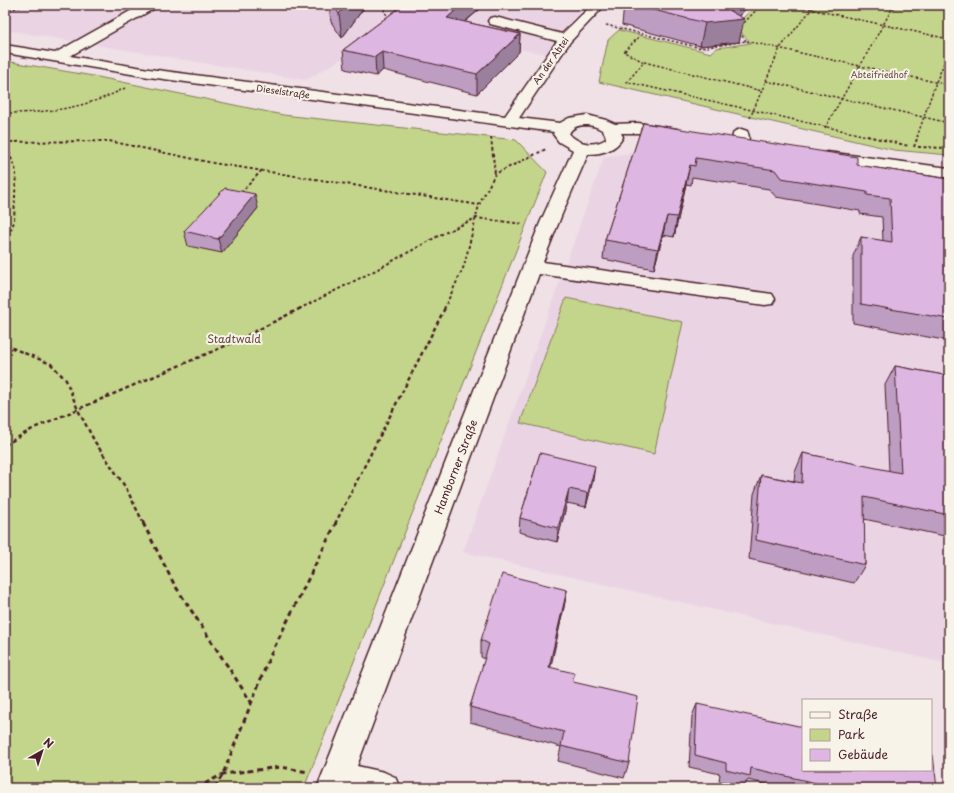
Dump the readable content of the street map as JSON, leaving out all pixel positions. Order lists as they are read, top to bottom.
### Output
{
  "streets": {
    "street": ["An der Abtei", "Dieselstraße", "Hamborner Straße"]
  },
  "crossings": [
    ["An der Abtei", "Dieselstraße"],
    ["Dieselstraße", "Hamborner Straße"]
  ],
  "parks": ["Abteifriedhof", "Stadtwald"],
  "legend": ["Straße", "Park", "Gebäude"],
  "north": "top right"
}
